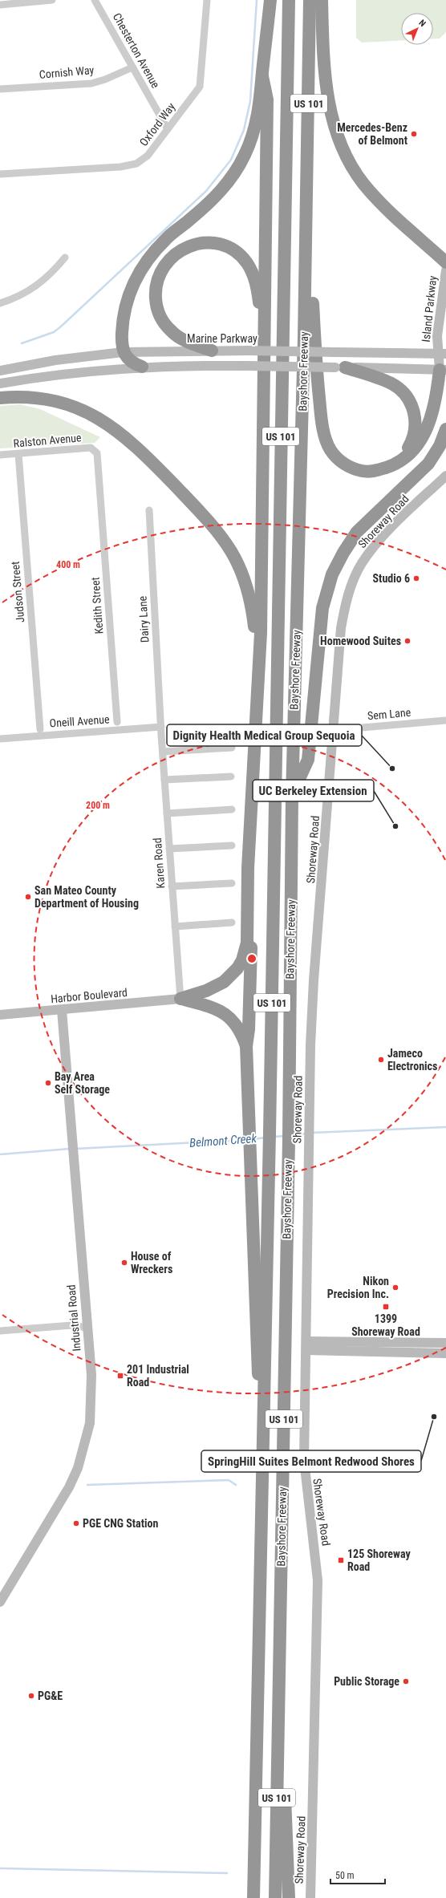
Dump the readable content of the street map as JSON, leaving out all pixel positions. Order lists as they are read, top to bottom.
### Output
{
  "streets": {
    "highway": ["US 101", "Bayshore Freeway"],
    "street": [
      "Chesterton Avenue",
      "Cornish Way",
      "Oxford Way",
      "Island Parkway",
      "Marine Parkway",
      "Ralston Avenue",
      "Shoreway Road",
      "Judson Street",
      "Kedith Street",
      "Dairy Lane",
      "Sem Lane",
      "Oneill Avenue",
      "Karen Road",
      "Harbor Boulevard",
      "Industrial Road"
    ]
  },
  "crossings": [
    ["Chesterton Avenue", "Cornish Way"],
    ["Chesterton Avenue", "Oxford Way"],
    ["Island Parkway", "Marine Parkway"],
    ["Ralston Avenue", "Judson Street"],
    ["Ralston Avenue", "Kedith Street"],
    ["Shoreway Road", "Sem Lane"],
    ["Dairy Lane", "Oneill Avenue"],
    ["Dairy Lane", "Karen Road"],
    ["Oneill Avenue", "Karen Road"],
    ["Karen Road", "Harbor Boulevard"],
    ["Harbor Boulevard", "Industrial Road"]
  ],
  "water": ["Belmont Creek"],
  "places": {
    "other": [
      "Mercedes-Benz of Belmont",
      "Studio 6",
      "Homewood Suites",
      "Dignity Health Medical Group Sequoia",
      "UC Berkeley Extension",
      "San Mateo County Department of Housing",
      "Jameco Electronics",
      "Bay Area Self Storage",
      "House of Wreckers",
      "Nikon Precision Inc.",
      "SpringHill Suites Belmont Redwood Shores",
      "PGE CNG Station",
      "Public Storage",
      "PG&E"
    ],
    "transit": ["1399 Shoreway Road", "201 Industrial Road", "125 Shoreway Road"]
  },
  "scale_bar": "50 m",
  "north": "top right",
  "rings": ["400 m", "200 m"]
}
